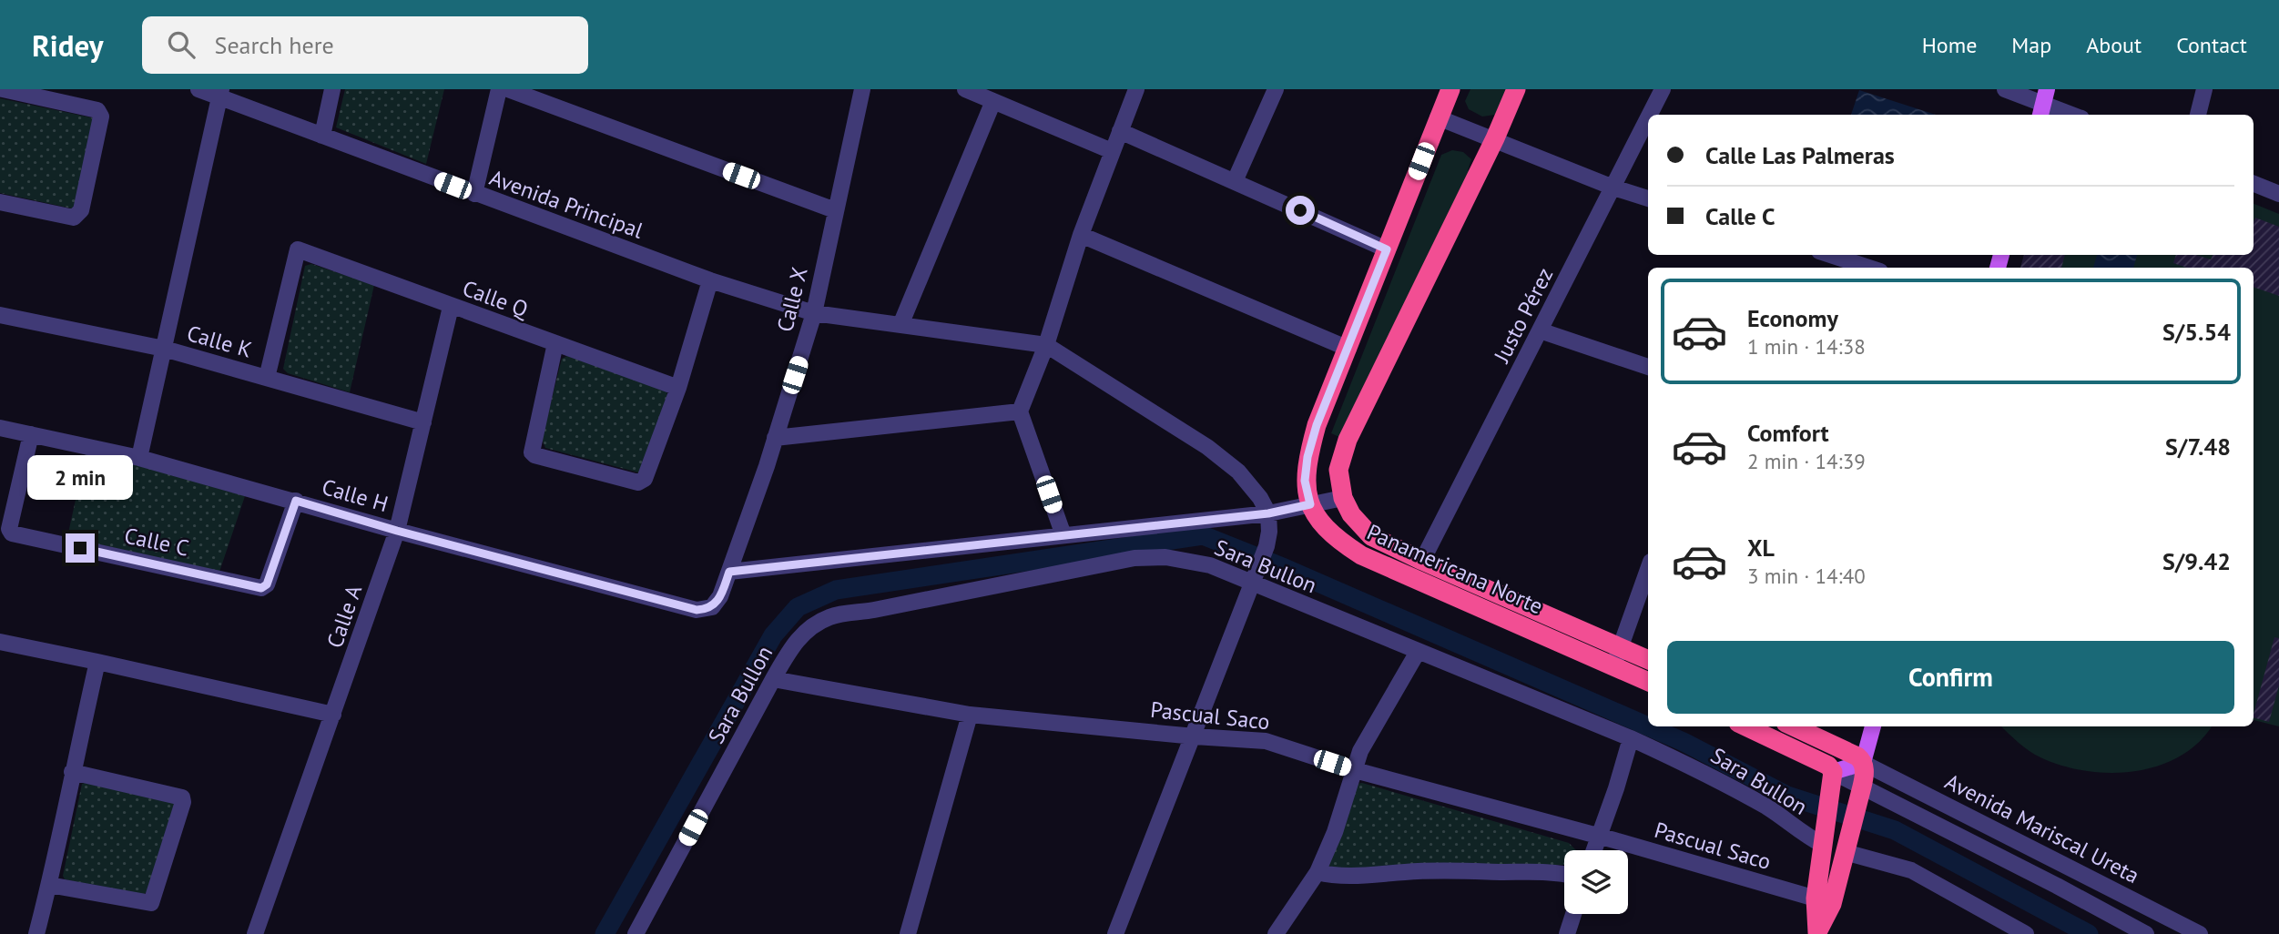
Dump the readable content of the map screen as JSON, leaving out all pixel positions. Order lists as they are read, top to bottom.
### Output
{
  "streets": {
    "highway": ["Panamericana Norte"],
    "street": [
      "Avenida Principal",
      "Calle Q",
      "Calle X",
      "Justo Pérez",
      "Calle K",
      "Calle H",
      "Calle C",
      "Sara Bullon",
      "Calle A",
      "Pascual Saco",
      "Avenida Mariscal Ureta"
    ]
  },
  "crossings": [
    ["Avenida Principal", "Calle X"],
    ["Calle Q", "Calle K"],
    ["Calle Q", "Calle A"],
    ["Calle X", "Calle H"],
    ["Justo Pérez", "Panamericana Norte"],
    ["Calle K", "Calle A"],
    ["Calle H", "Calle C"],
    ["Calle H", "Calle A"],
    ["Sara Bullon", "Pascual Saco"]
  ],
  "page": {
    "header": "Ridey",
    "search": "Search here",
    "nav": [
      "Home",
      "Map",
      "About",
      "Contact"
    ],
    "banner": ["Calle Las Palmeras", "Calle C"],
    "list": [
      {
        "name": "Economy",
        "note": "1 min · 14:38",
        "value": "S/5.54"
      },
      {
        "name": "Comfort",
        "note": "2 min · 14:39",
        "value": "S/7.48"
      },
      {
        "name": "XL",
        "note": "3 min · 14:40",
        "value": "S/9.42"
      }
    ],
    "bubble": "2 min",
    "buttons": "Confirm"
  }
}
